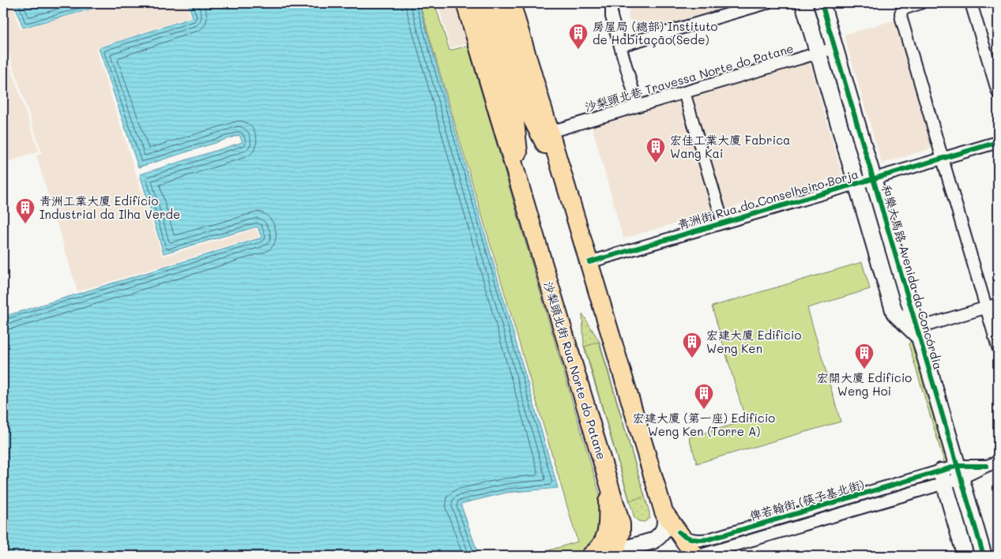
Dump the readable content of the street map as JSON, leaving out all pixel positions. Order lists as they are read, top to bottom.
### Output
{
  "streets": {
    "main road": ["沙梨頭北街 Rua Norte do Patane"],
    "street": [
      "沙梨頭北巷 Travessa Norte do Patane",
      "青洲街 Rua do Conselheiro Borja",
      "和樂大馬路 Avenida da Concórdia",
      "俾若翰街 (筷子基北街)"
    ]
  },
  "crossings": [
    ["沙梨頭北巷 Travessa Norte do Patane", "和樂大馬路 Avenida da Concórdia"],
    ["青洲街 Rua do Conselheiro Borja", "和樂大馬路 Avenida da Concórdia"]
  ],
  "places": {
    "building": [
      "房屋局 (總部) Instituto de Habitação(Sede)",
      "宏佳工業大廈 Fabrica Wang Kai",
      "青洲工業大廈 Edifício Industrial da Ilha Verde",
      "宏建大廈 Edifício Weng Ken",
      "宏開大廈 Edifício Weng Hoi",
      "宏建大廈 (第一座) Edifício Weng Ken (Torre A)"
    ]
  }
}
